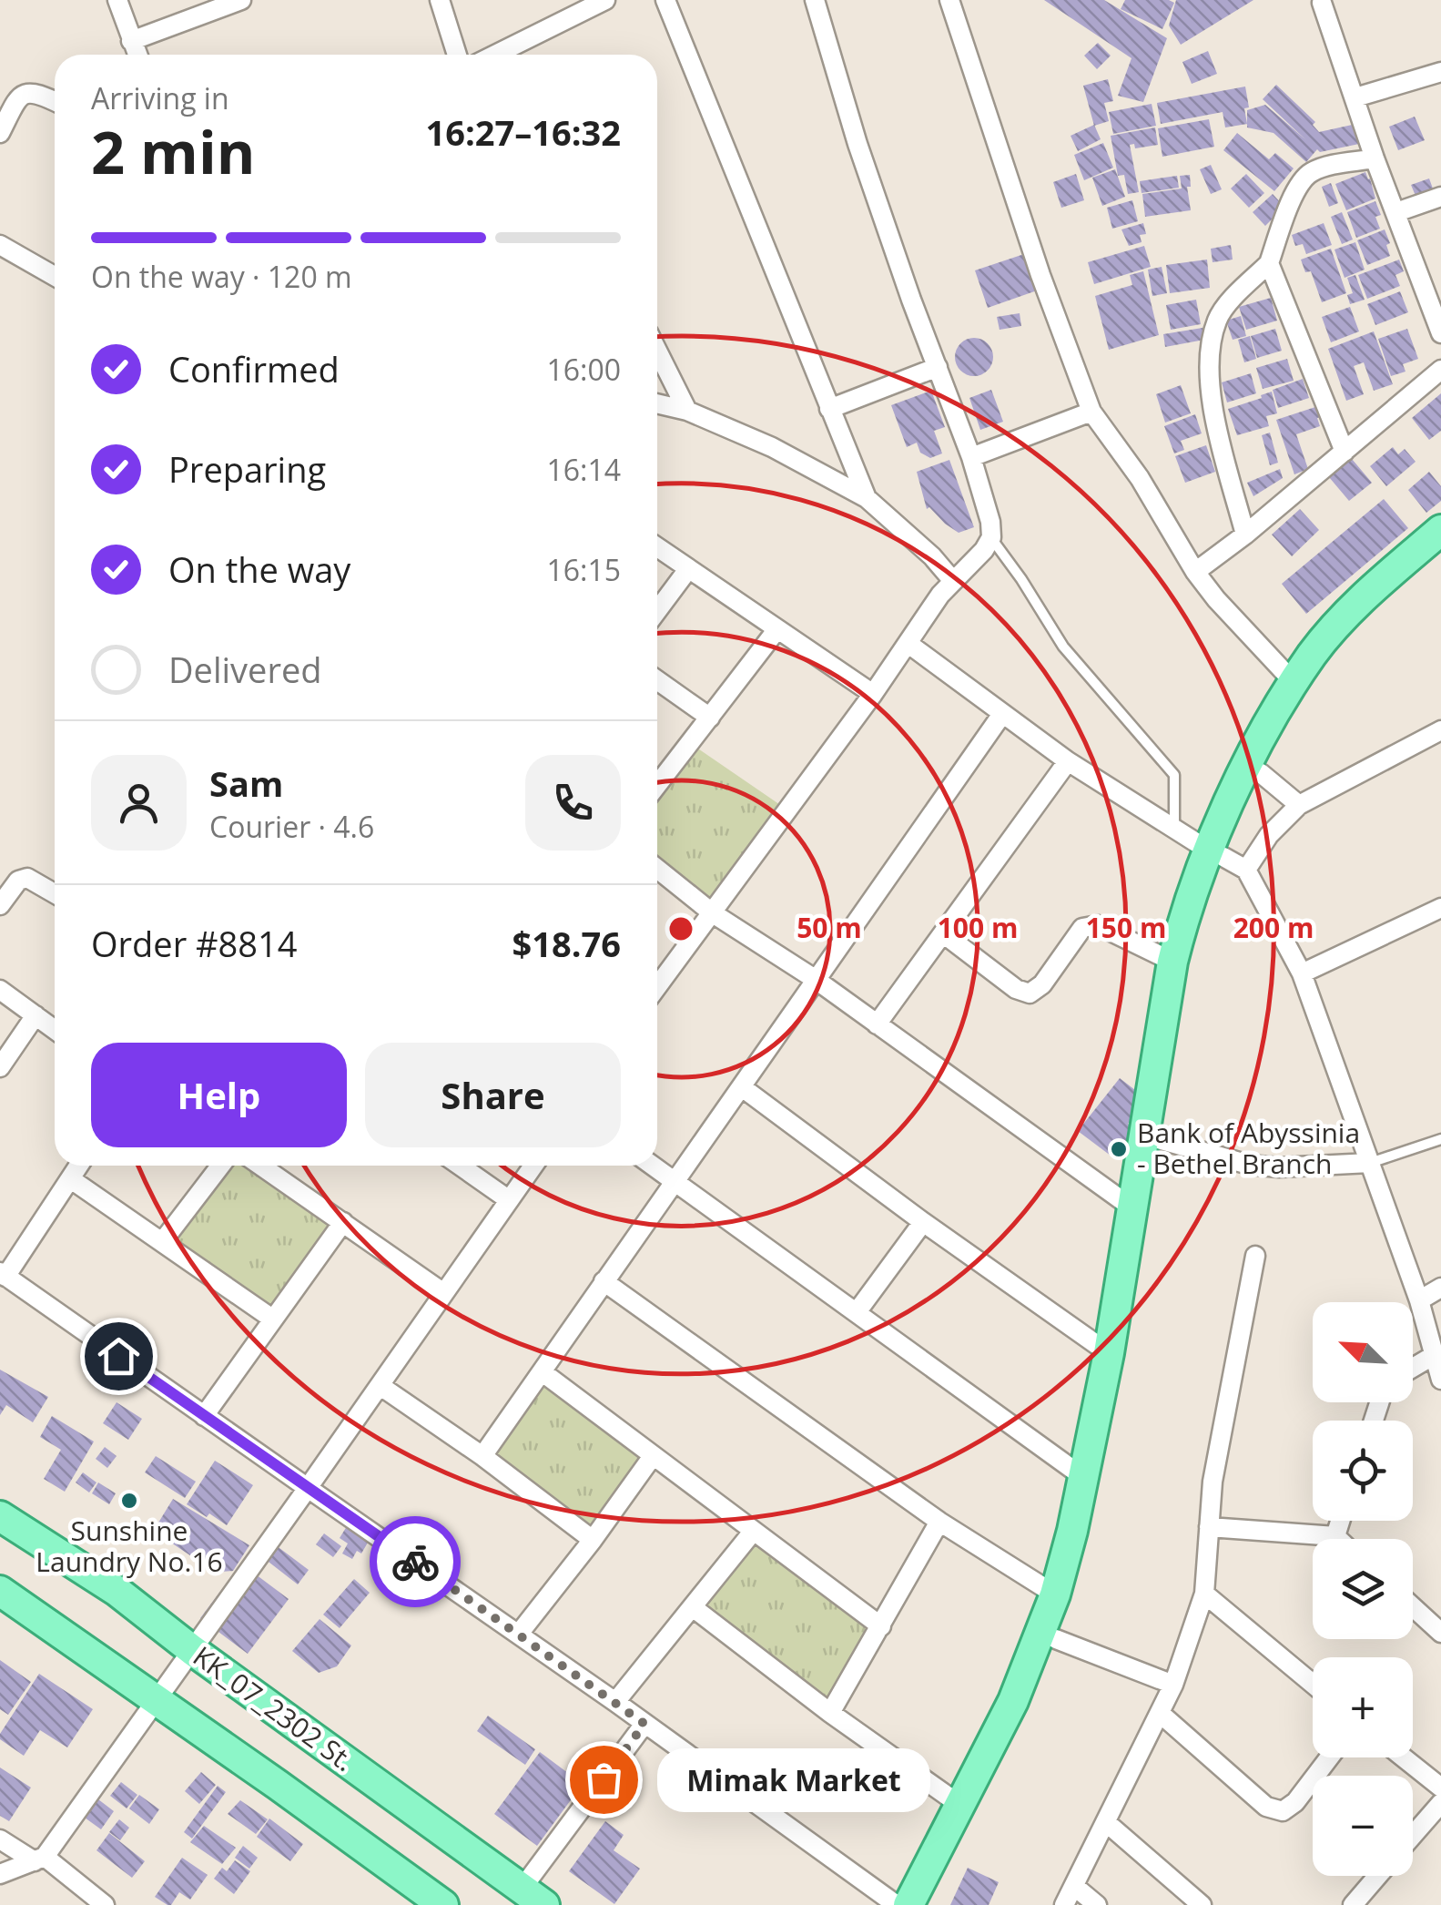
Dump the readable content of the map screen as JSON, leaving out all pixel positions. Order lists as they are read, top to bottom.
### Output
{
  "streets": {
    "main road": ["KK_07_2302 St."]
  },
  "places": ["Bank of Abyssinia - Bethel Branch", "Sunshine Laundry No.16", "Mimak Market"],
  "north": "top left",
  "page": {
    "heading": ["2 min", "Arriving in", "16:27–16:32"],
    "panel": [
      "Sam",
      "Courier · 4.6",
      "Order #8814",
      "$18.76"
    ],
    "bar": "On the way · 120 m",
    "list": [
      ["Confirmed", "16:00"],
      ["Preparing", "16:14"],
      ["On the way", "16:15"],
      "Delivered"
    ],
    "buttons": ["Help", "Share"],
    "map_buttons": ["+", "−"],
    "bubble": "Mimak Market"
  },
  "rings": [
    "50 m",
    "100 m",
    "150 m",
    "200 m"
  ]
}
